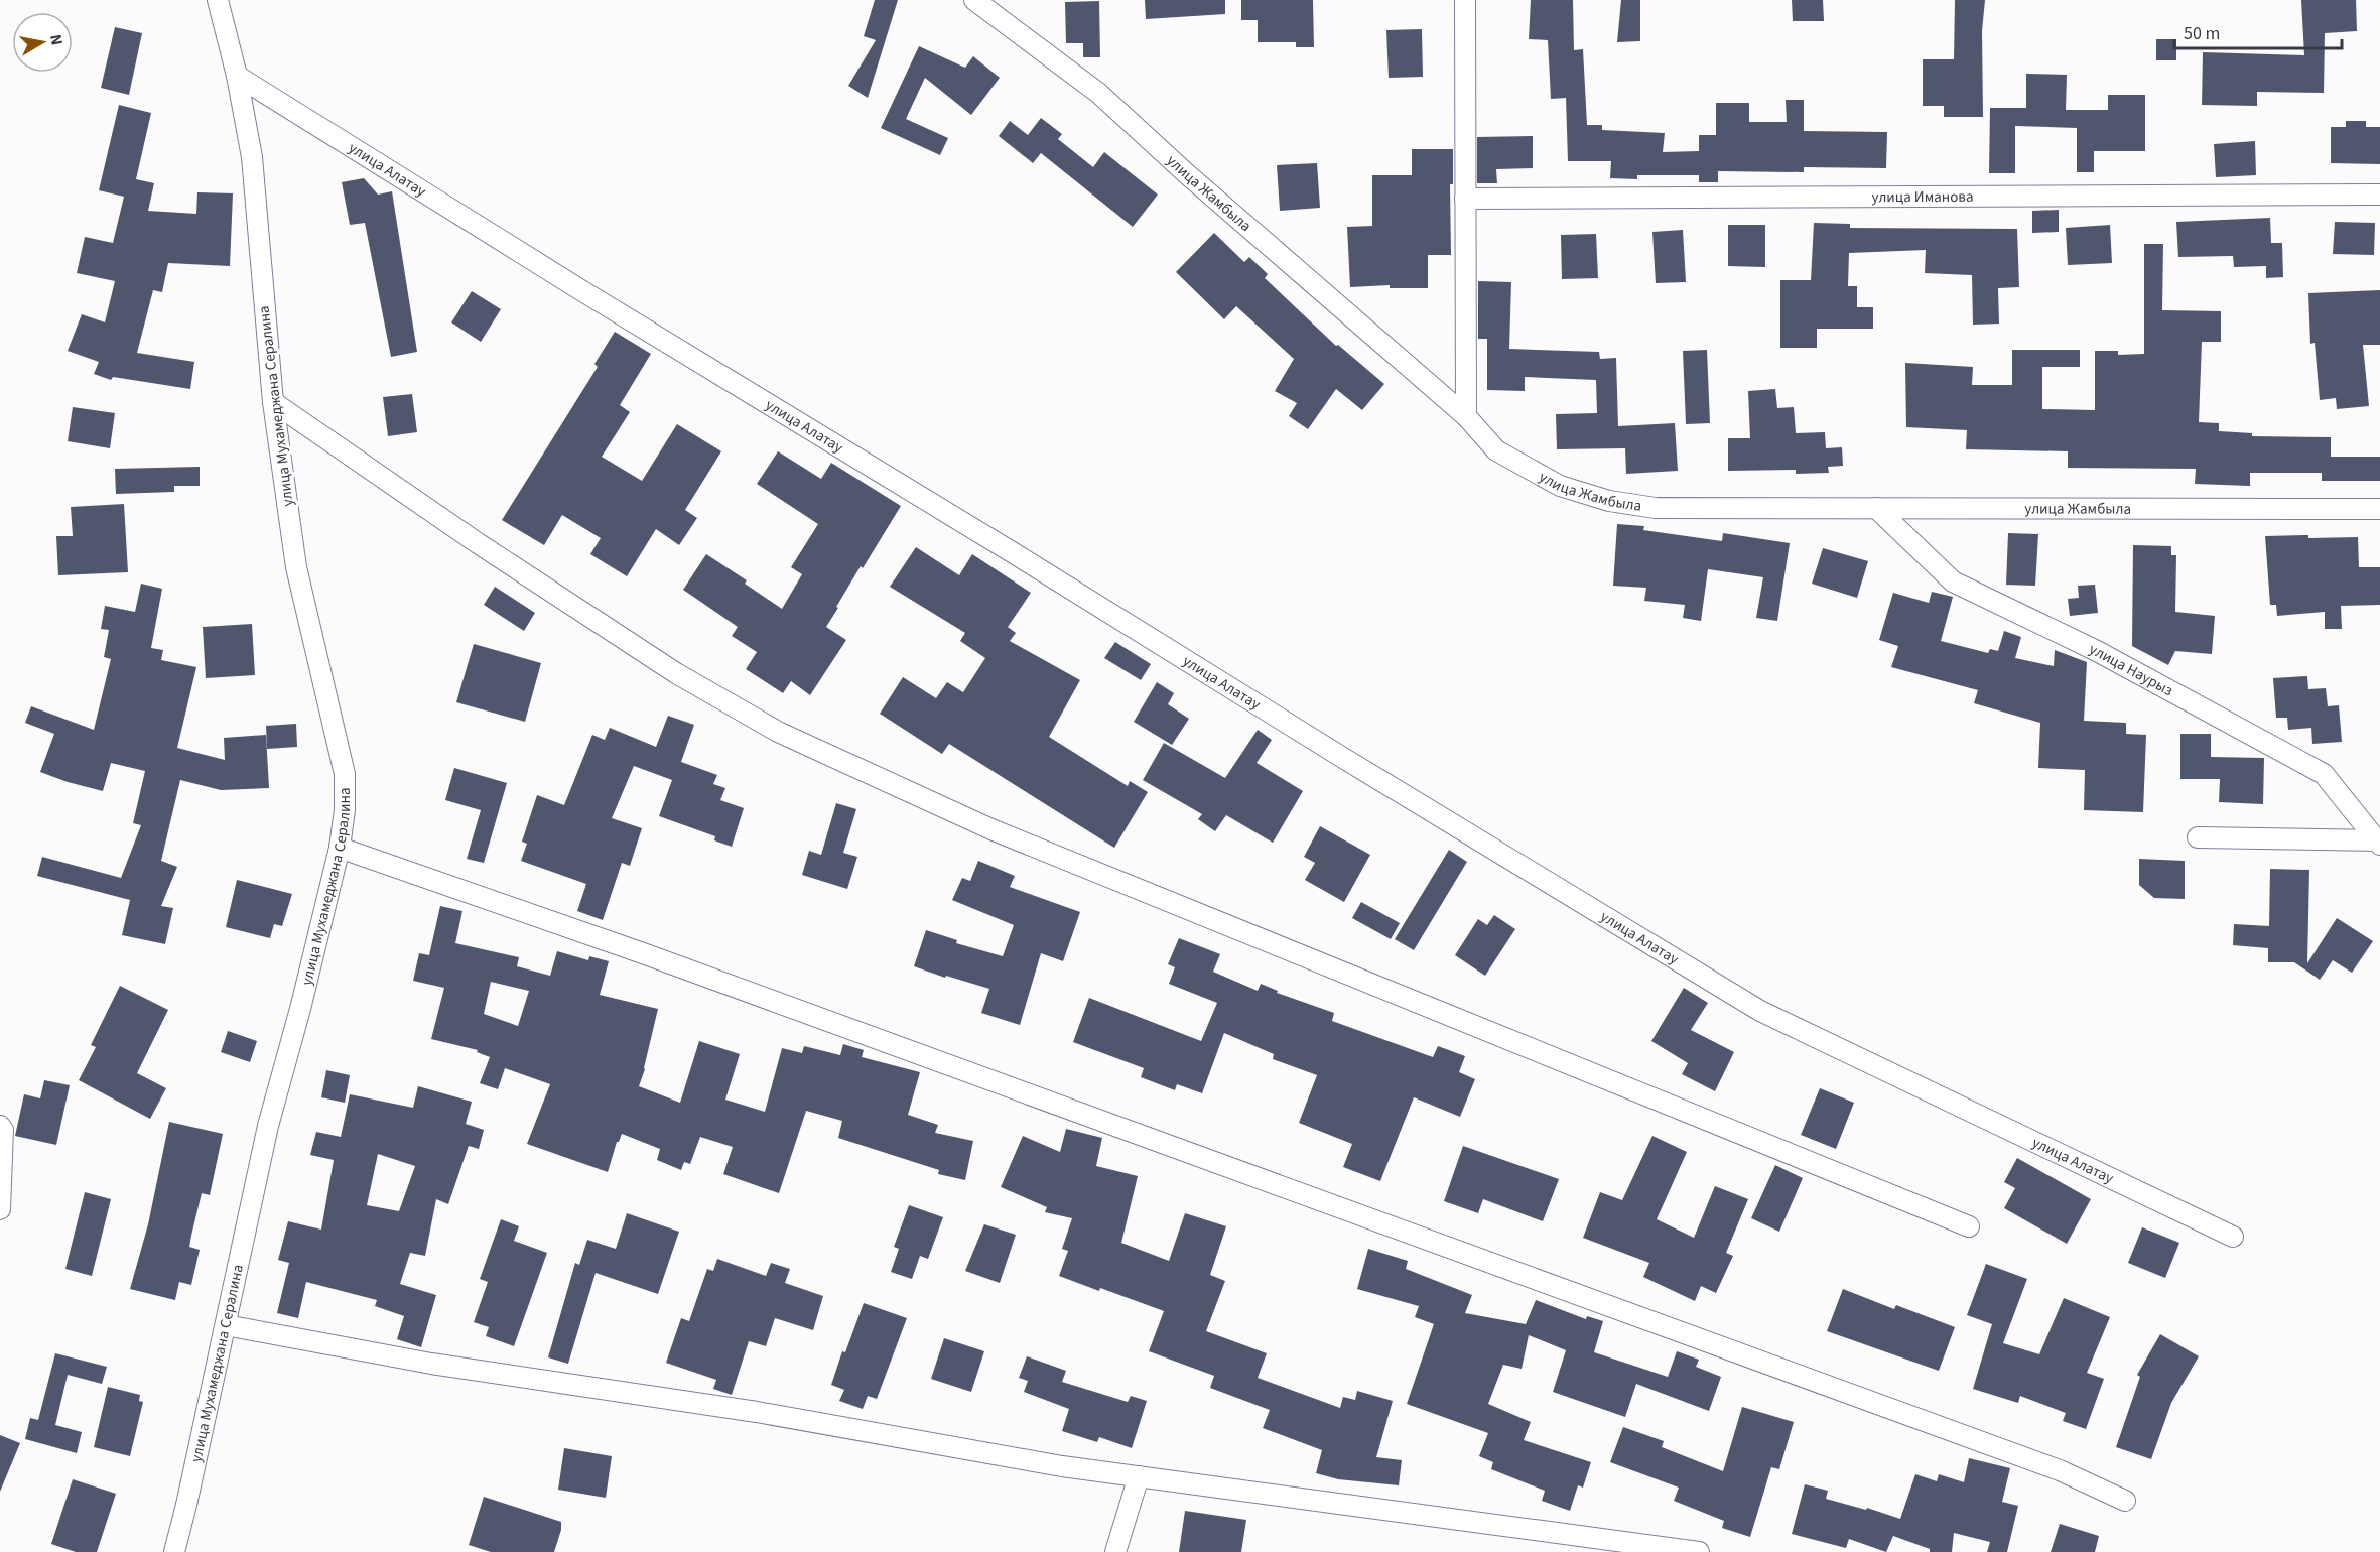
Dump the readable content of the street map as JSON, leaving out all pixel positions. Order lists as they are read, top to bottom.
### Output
{
  "streets": {
    "street": [
      "улица Алатау",
      "улица Жамбыла",
      "улица Иманова",
      "улица Мухамеджана Сералина",
      "улица Наурыз"
    ]
  },
  "crossings": [
    ["улица Алатау", "улица Мухамеджана Сералина"],
    ["улица Жамбыла", "улица Наурыз"]
  ],
  "scale_bar": "50 m",
  "north": "right"
}
